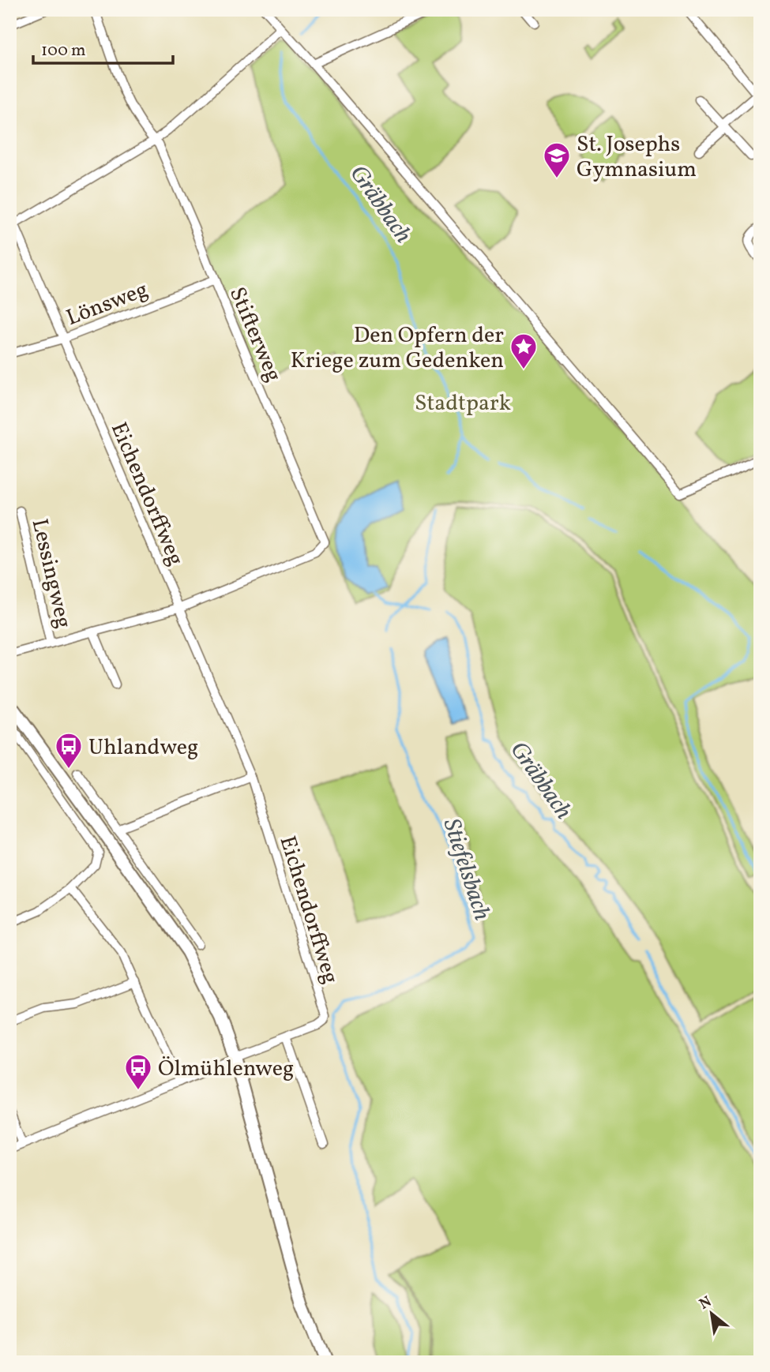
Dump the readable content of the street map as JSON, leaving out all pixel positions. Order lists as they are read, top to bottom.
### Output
{
  "streets": {
    "street": [
      "Lönsweg",
      "Stifterweg",
      "Eichendorffweg",
      "Lessingweg"
    ]
  },
  "crossings": [
    ["Lönsweg", "Stifterweg"],
    ["Lönsweg", "Eichendorffweg"],
    ["Stifterweg", "Eichendorffweg"]
  ],
  "water": ["Gräbbach", "Stiefelsbach"],
  "parks": ["Stadtpark"],
  "places": {
    "school or university": ["St. Josephs Gymnasium"],
    "place": ["Den Opfern der Kriege zum Gedenken"],
    "bus stop": ["Uhlandweg", "Ölmühlenweg"]
  },
  "scale_bar": "100 m",
  "north": "top left"
}
